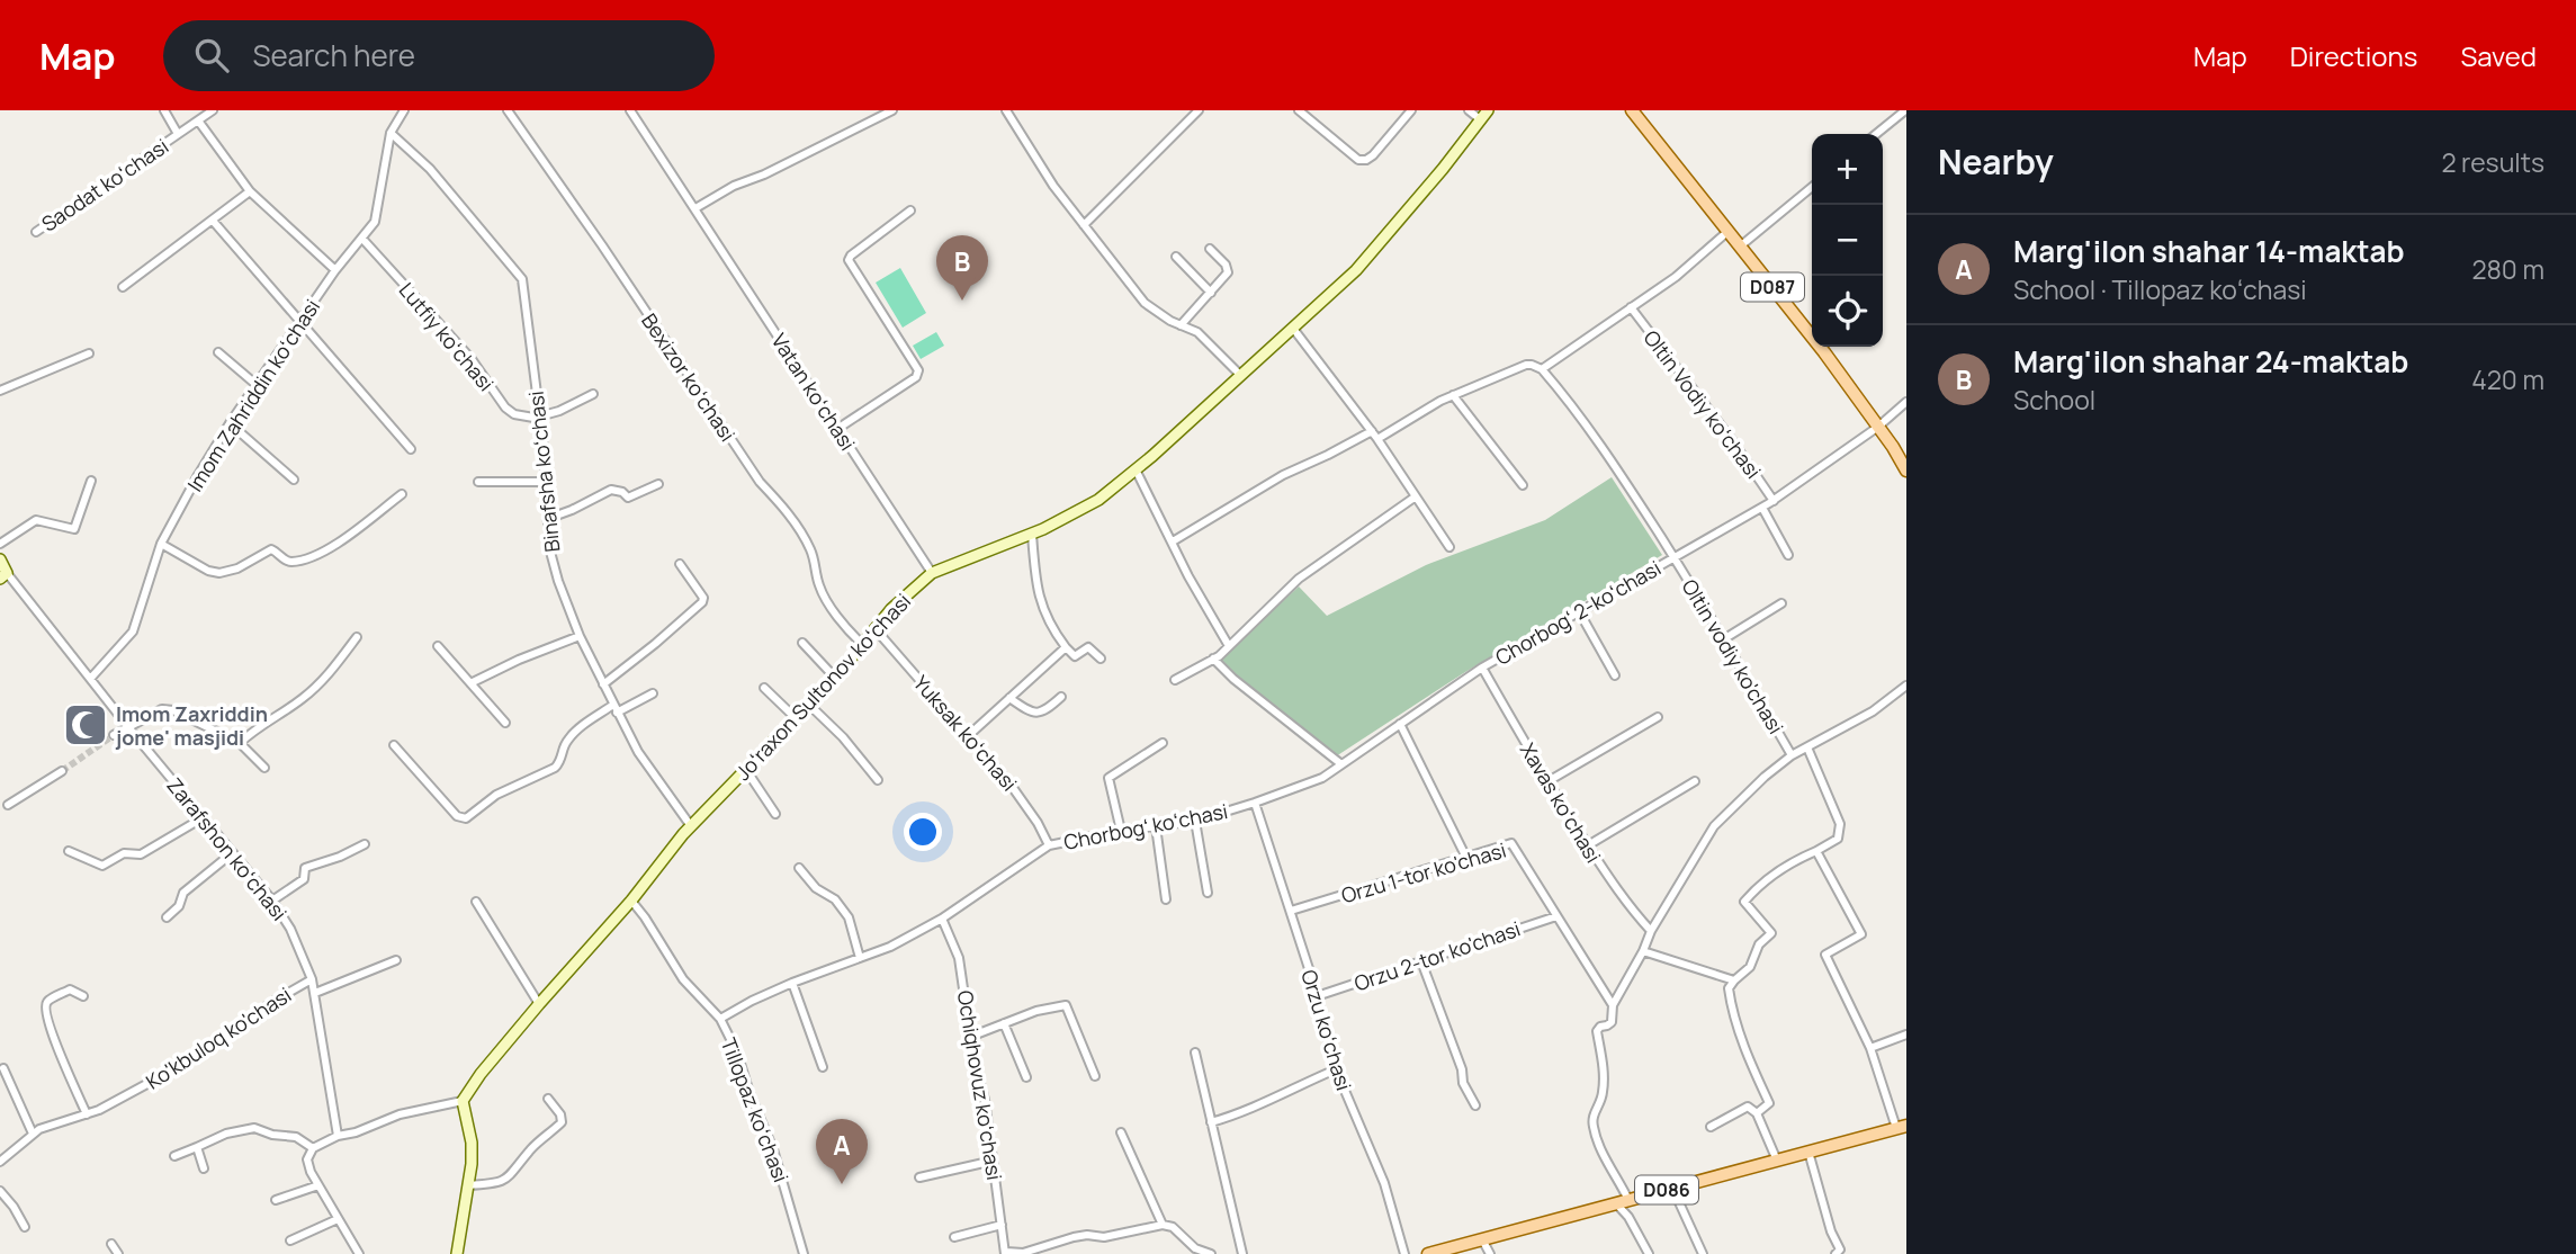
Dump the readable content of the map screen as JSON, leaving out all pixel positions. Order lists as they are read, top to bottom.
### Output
{
  "streets": {
    "main road": ["D087", "D086"],
    "street": [
      "Saodat koʻchasi",
      "Lutfiy koʻchasi",
      "Bexizor koʻchasi",
      "Vatan koʻchasi",
      "Imom Zahriddin koʻchasi",
      "Oltin Vodiy koʻchasi",
      "Binafsha koʻchasi",
      "Chorbogʻ 2-koʻchasi",
      "Oltin vodiy ko'chasi",
      "Joʻraxon Sultonov koʻchasi",
      "Yuksak koʻchasi",
      "Xavas koʻchasi",
      "Chorbogʻ koʻchasi",
      "Zarafshon koʻchasi",
      "Orzu 1-tor ko'chasi",
      "Orzu 2-tor ko'chasi",
      "Orzu koʻchasi",
      "Ko'kbuloq ko'chasi",
      "Ochiqhovuz koʻchasi",
      "Tillopaz koʻchasi"
    ]
  },
  "crossings": [
    ["Lutfiy koʻchasi", "Imom Zahriddin koʻchasi"],
    ["Lutfiy koʻchasi", "Binafsha koʻchasi"],
    ["Bexizor koʻchasi", "Joʻraxon Sultonov koʻchasi"],
    ["Vatan koʻchasi", "Joʻraxon Sultonov koʻchasi"],
    ["Imom Zahriddin koʻchasi", "Binafsha koʻchasi"],
    ["Imom Zahriddin koʻchasi", "Zarafshon koʻchasi"],
    ["Binafsha koʻchasi", "Joʻraxon Sultonov koʻchasi"],
    ["Chorbogʻ 2-koʻchasi", "Oltin vodiy ko'chasi"],
    ["Chorbogʻ 2-koʻchasi", "Xavas koʻchasi"],
    ["Chorbogʻ 2-koʻchasi", "Chorbogʻ koʻchasi"],
    ["Joʻraxon Sultonov koʻchasi", "Yuksak koʻchasi"],
    ["Joʻraxon Sultonov koʻchasi", "Tillopaz koʻchasi"],
    ["Yuksak koʻchasi", "Chorbogʻ koʻchasi"],
    ["Xavas koʻchasi", "Chorbogʻ koʻchasi"],
    ["Chorbogʻ koʻchasi", "Orzu koʻchasi"],
    ["Chorbogʻ koʻchasi", "Ochiqhovuz koʻchasi"],
    ["Chorbogʻ koʻchasi", "Tillopaz koʻchasi"],
    ["Zarafshon koʻchasi", "Ko'kbuloq ko'chasi"],
    ["Orzu 1-tor ko'chasi", "Orzu 2-tor ko'chasi"],
    ["Orzu 1-tor ko'chasi", "Orzu koʻchasi"],
    ["Orzu 2-tor ko'chasi", "Orzu koʻchasi"]
  ],
  "places": {
    "mosque": ["Imom Zaxriddin jome' masjidi"]
  },
  "page": {
    "header": "Map",
    "search": "Search here",
    "nav": ["Map", "Directions", "Saved"],
    "heading": ["Nearby", "2 results"],
    "map_buttons": ["+", "−"],
    "list": [
      {
        "mark": "A",
        "name": "Marg'ilon shahar 14-maktab",
        "note": "School · Tillopaz koʻchasi",
        "value": "280 m"
      },
      {
        "mark": "B",
        "name": "Marg'ilon shahar 24-maktab",
        "note": "School",
        "value": "420 m"
      }
    ],
    "pins": ["B", "A"]
  }
}
